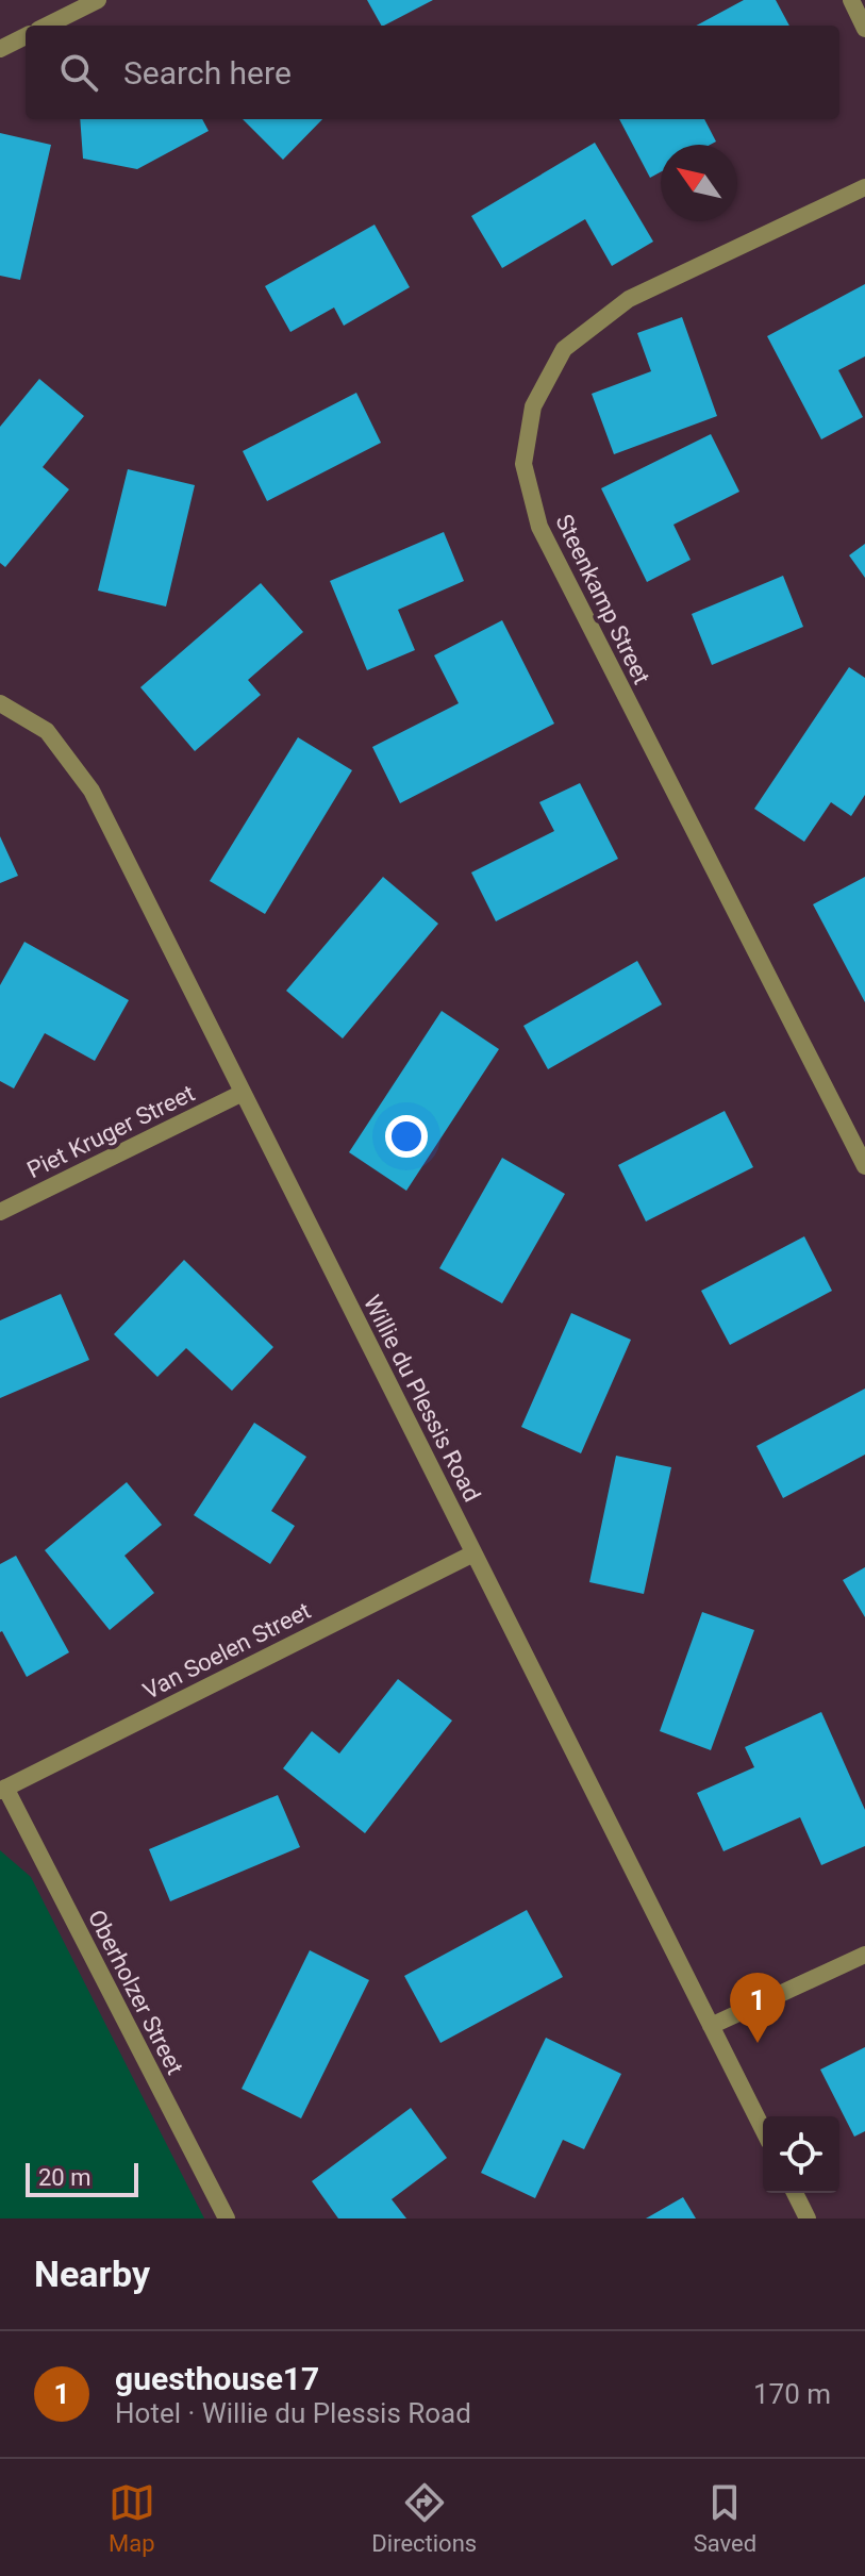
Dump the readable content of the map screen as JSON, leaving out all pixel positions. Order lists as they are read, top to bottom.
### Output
{
  "streets": {
    "street": [
      "Steenkamp Street",
      "Piet Kruger Street",
      "Willie du Plessis Road",
      "Van Soelen Street",
      "Oberholzer Street"
    ]
  },
  "crossings": [
    ["Piet Kruger Street", "Willie du Plessis Road"],
    ["Willie du Plessis Road", "Van Soelen Street"],
    ["Van Soelen Street", "Oberholzer Street"]
  ],
  "scale_bar": "20 m",
  "north": "top left",
  "page": {
    "search": "Search here",
    "pins": "1",
    "scale": "20 m",
    "heading": "Nearby",
    "list": [
      {
        "mark": "1",
        "name": "guesthouse17",
        "note": "Hotel · Willie du Plessis Road",
        "value": "170 m"
      }
    ],
    "nav": ["Map", "Directions", "Saved"]
  }
}
